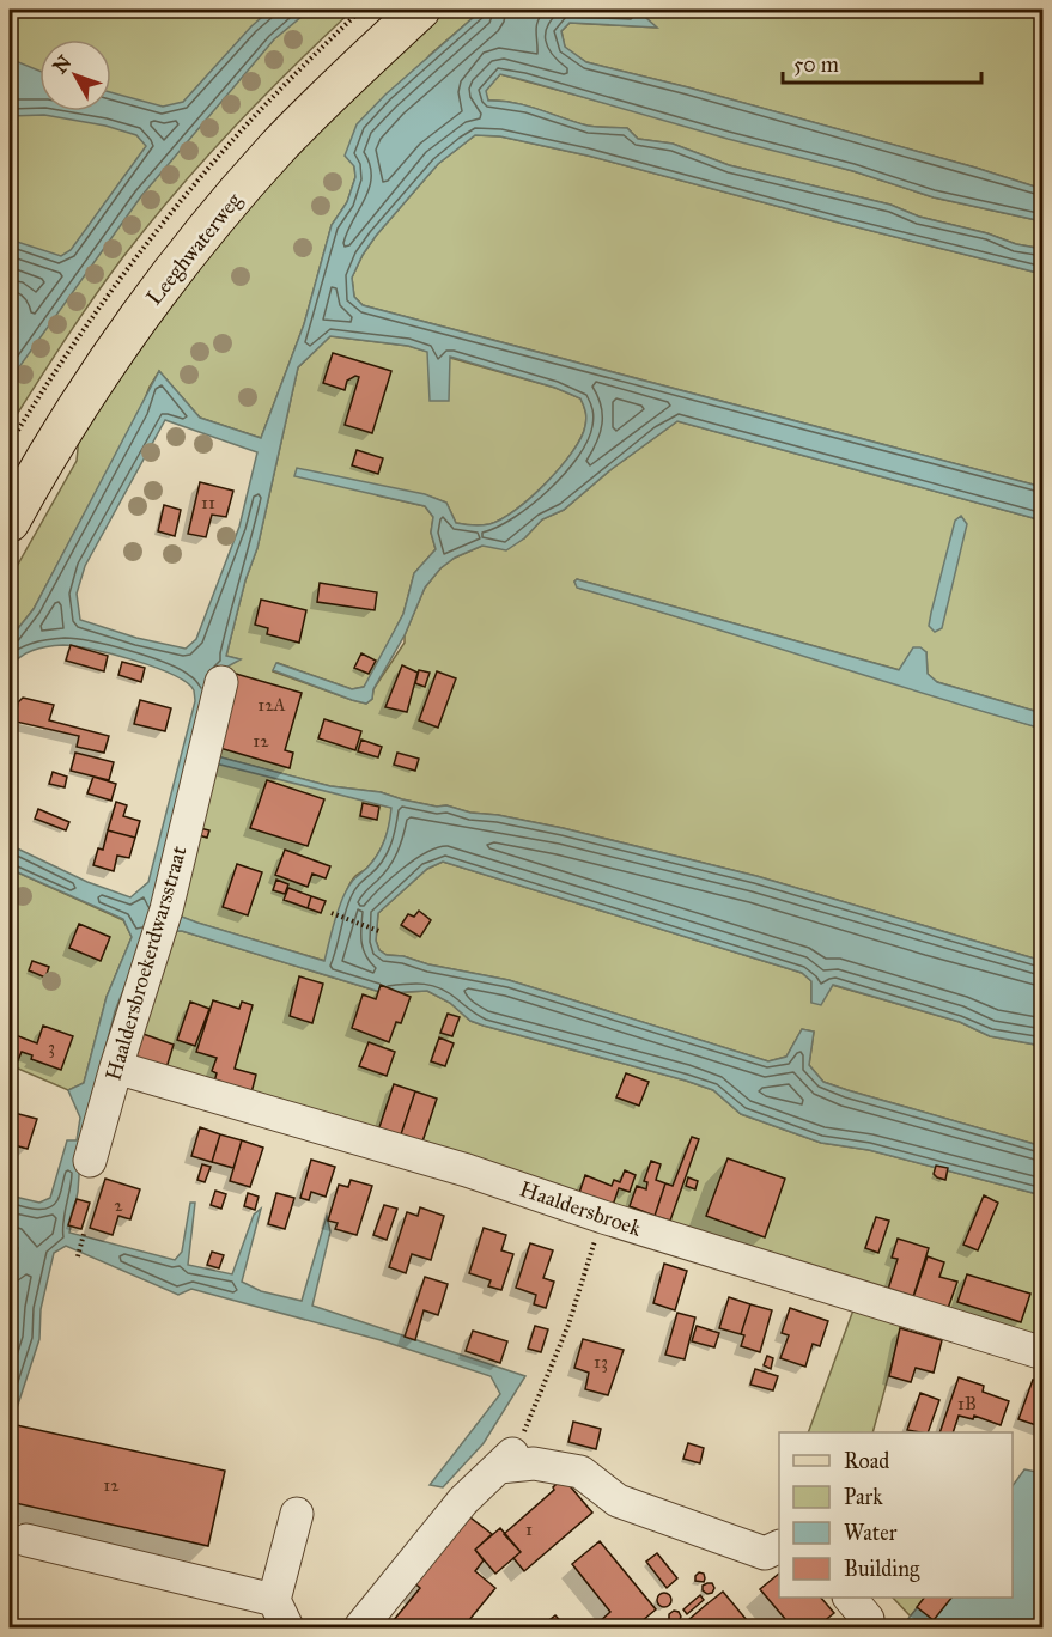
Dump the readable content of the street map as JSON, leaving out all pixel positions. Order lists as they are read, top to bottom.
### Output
{
  "streets": {
    "main road": ["Leeghwaterweg"],
    "street": ["Haaldersbroekerdwarsstraat", "Haaldersbroek"]
  },
  "crossings": [
    ["Haaldersbroekerdwarsstraat", "Haaldersbroek"]
  ],
  "house_numbers": [
    "11",
    "12A",
    "12",
    "3",
    "2",
    "13",
    "1B",
    "12",
    "1"
  ],
  "legend": [
    "Road",
    "Park",
    "Water",
    "Building"
  ],
  "scale_bar": "50 m",
  "north": "top left"
}
